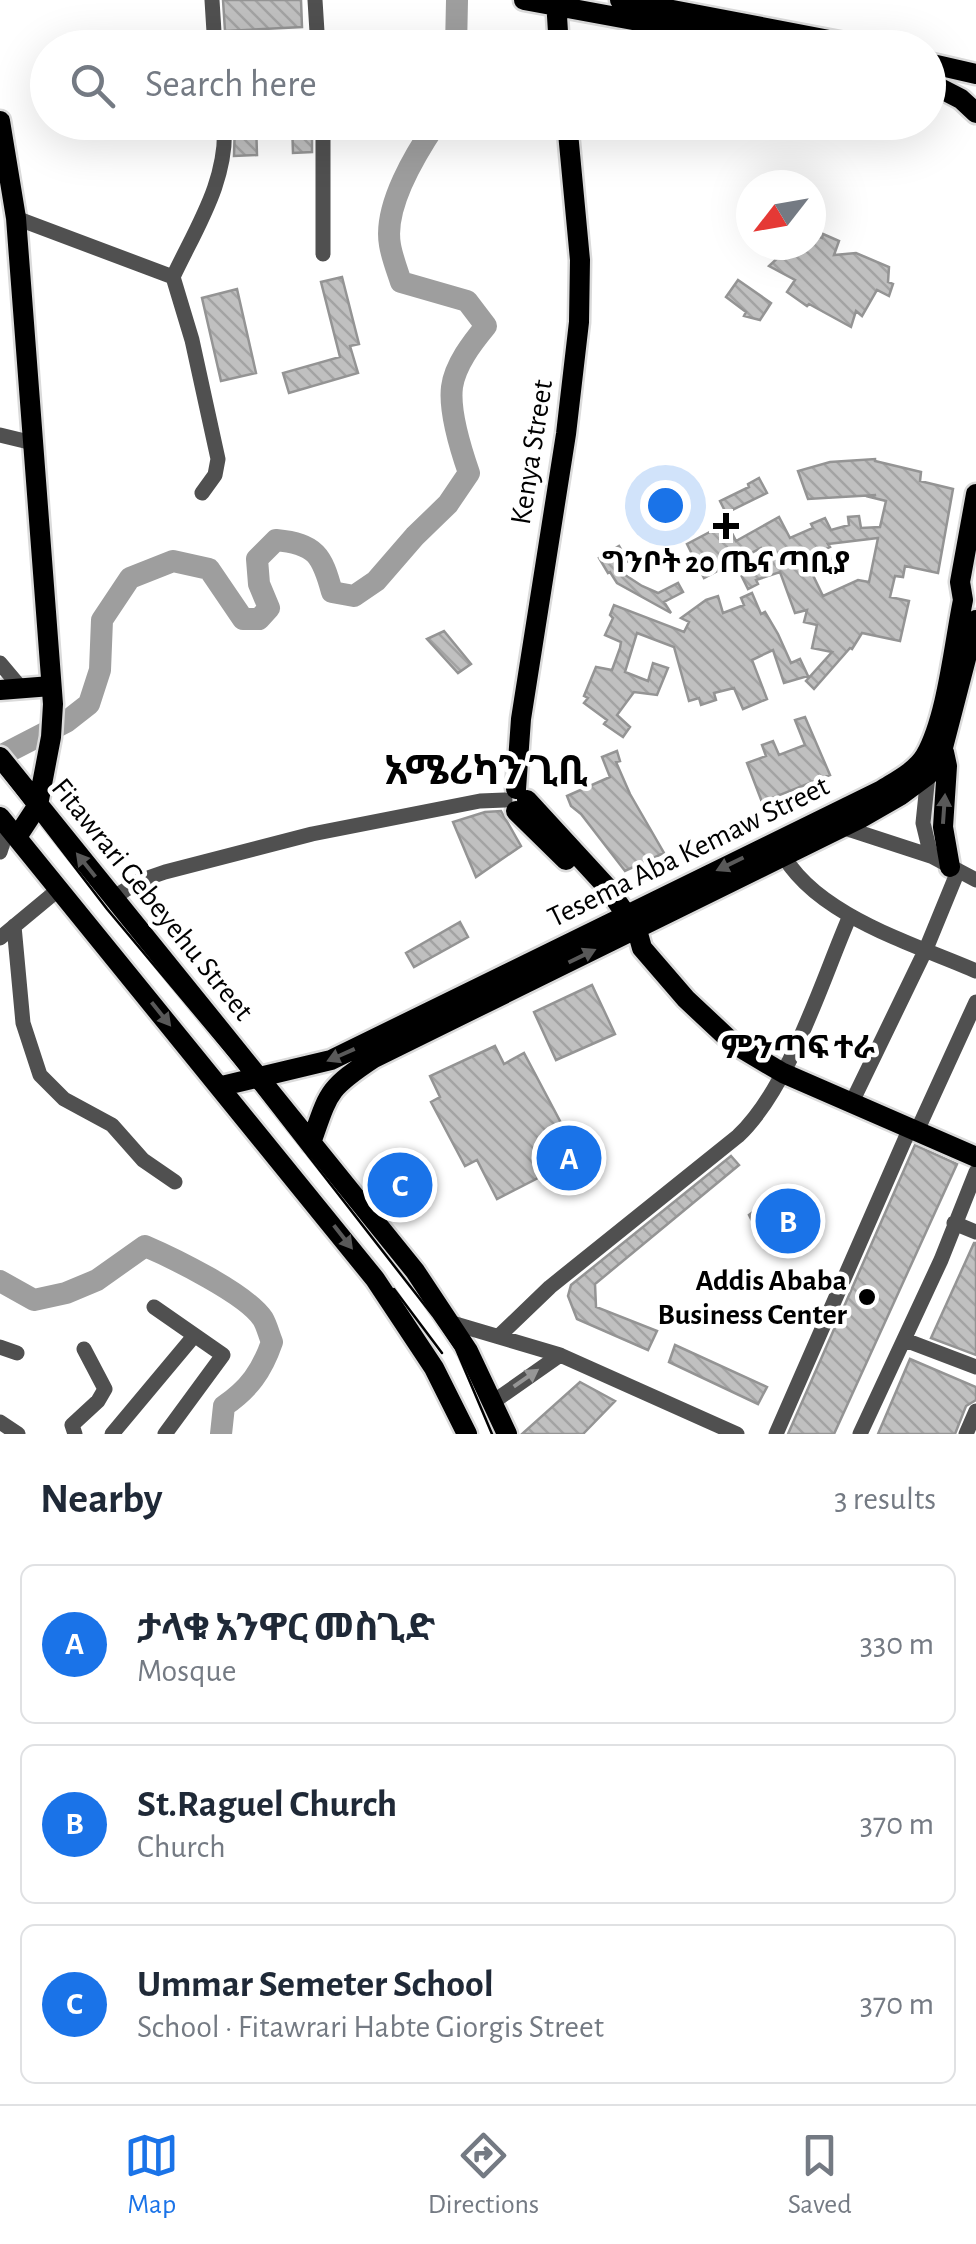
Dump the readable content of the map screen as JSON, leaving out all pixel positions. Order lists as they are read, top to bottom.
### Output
{
  "streets": {
    "main road": ["Kenya Street", "Tesema Aba Kemaw Street", "Fitawrari Gebeyehu Street"]
  },
  "crossings": [
    ["Tesema Aba Kemaw Street", "Fitawrari Gebeyehu Street"]
  ],
  "districts": ["አሜሪካን ጊቢ", "ምንጣፍ ተራ"],
  "places": {
    "health": ["ግንቦት 20 ጤና ጣቢያ"],
    "other": ["Addis Ababa Business Center"]
  },
  "north": "bottom left",
  "page": {
    "search": "Search here",
    "pins": ["A", "C", "B"],
    "heading": ["Nearby", "3 results"],
    "list": [
      {
        "mark": "A",
        "name": "ታላቁ አንዋር መስጊድ",
        "note": "Mosque",
        "value": "330 m"
      },
      {
        "mark": "B",
        "name": "St.Raguel Church",
        "note": "Church",
        "value": "370 m"
      },
      {
        "mark": "C",
        "name": "Ummar Semeter School",
        "note": "School · Fitawrari Habte Giorgis Street",
        "value": "370 m"
      }
    ],
    "nav": ["Map", "Directions", "Saved"]
  }
}
